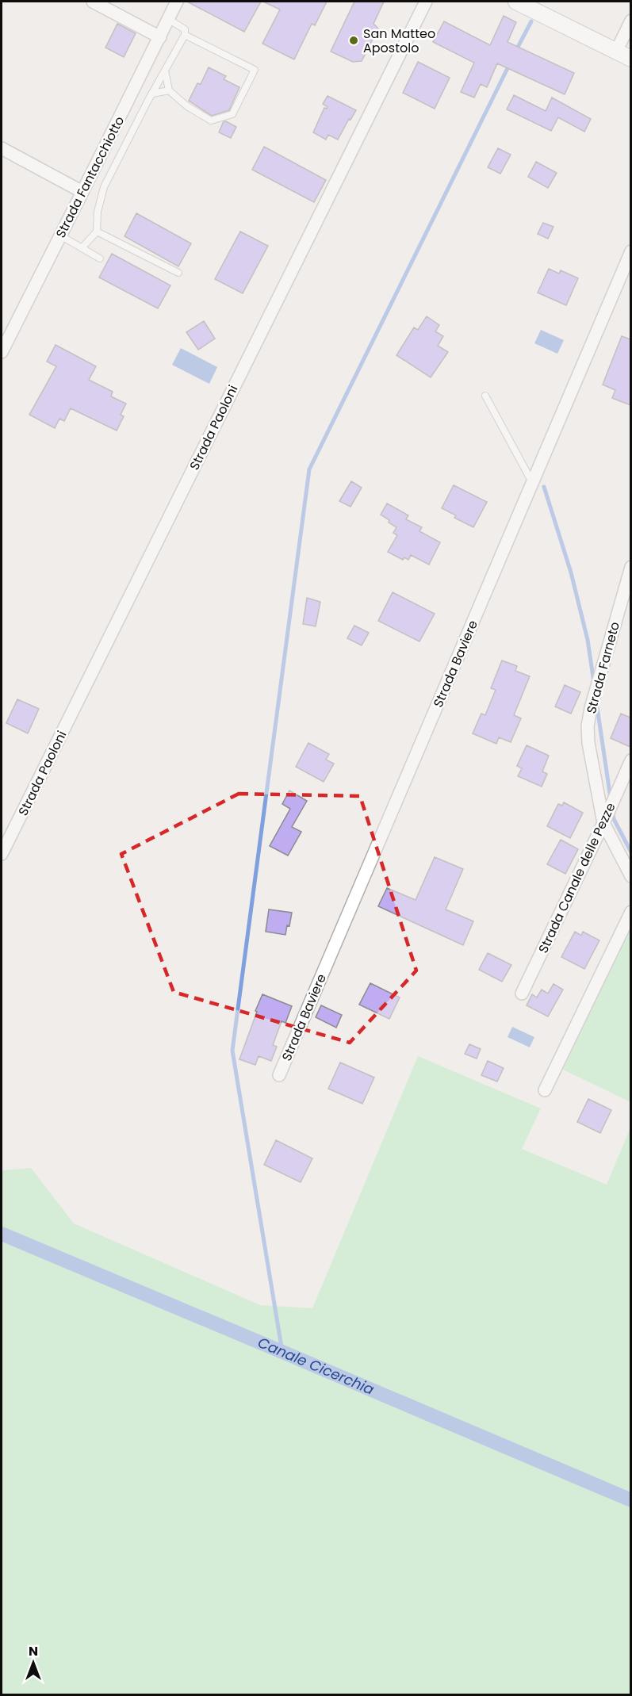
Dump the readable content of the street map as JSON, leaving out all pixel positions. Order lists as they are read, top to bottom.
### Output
{
  "streets": {
    "street": [
      "Strada Fantacchiotto",
      "Strada Paoloni",
      "Strada Baviere",
      "Strada Farneto",
      "Strada Canale delle Pezze"
    ]
  },
  "crossings": [
    ["Strada Farneto", "Strada Canale delle Pezze"]
  ],
  "water": ["Canale Cicerchia"],
  "places": ["San Matteo Apostolo"],
  "north": "top"
}
